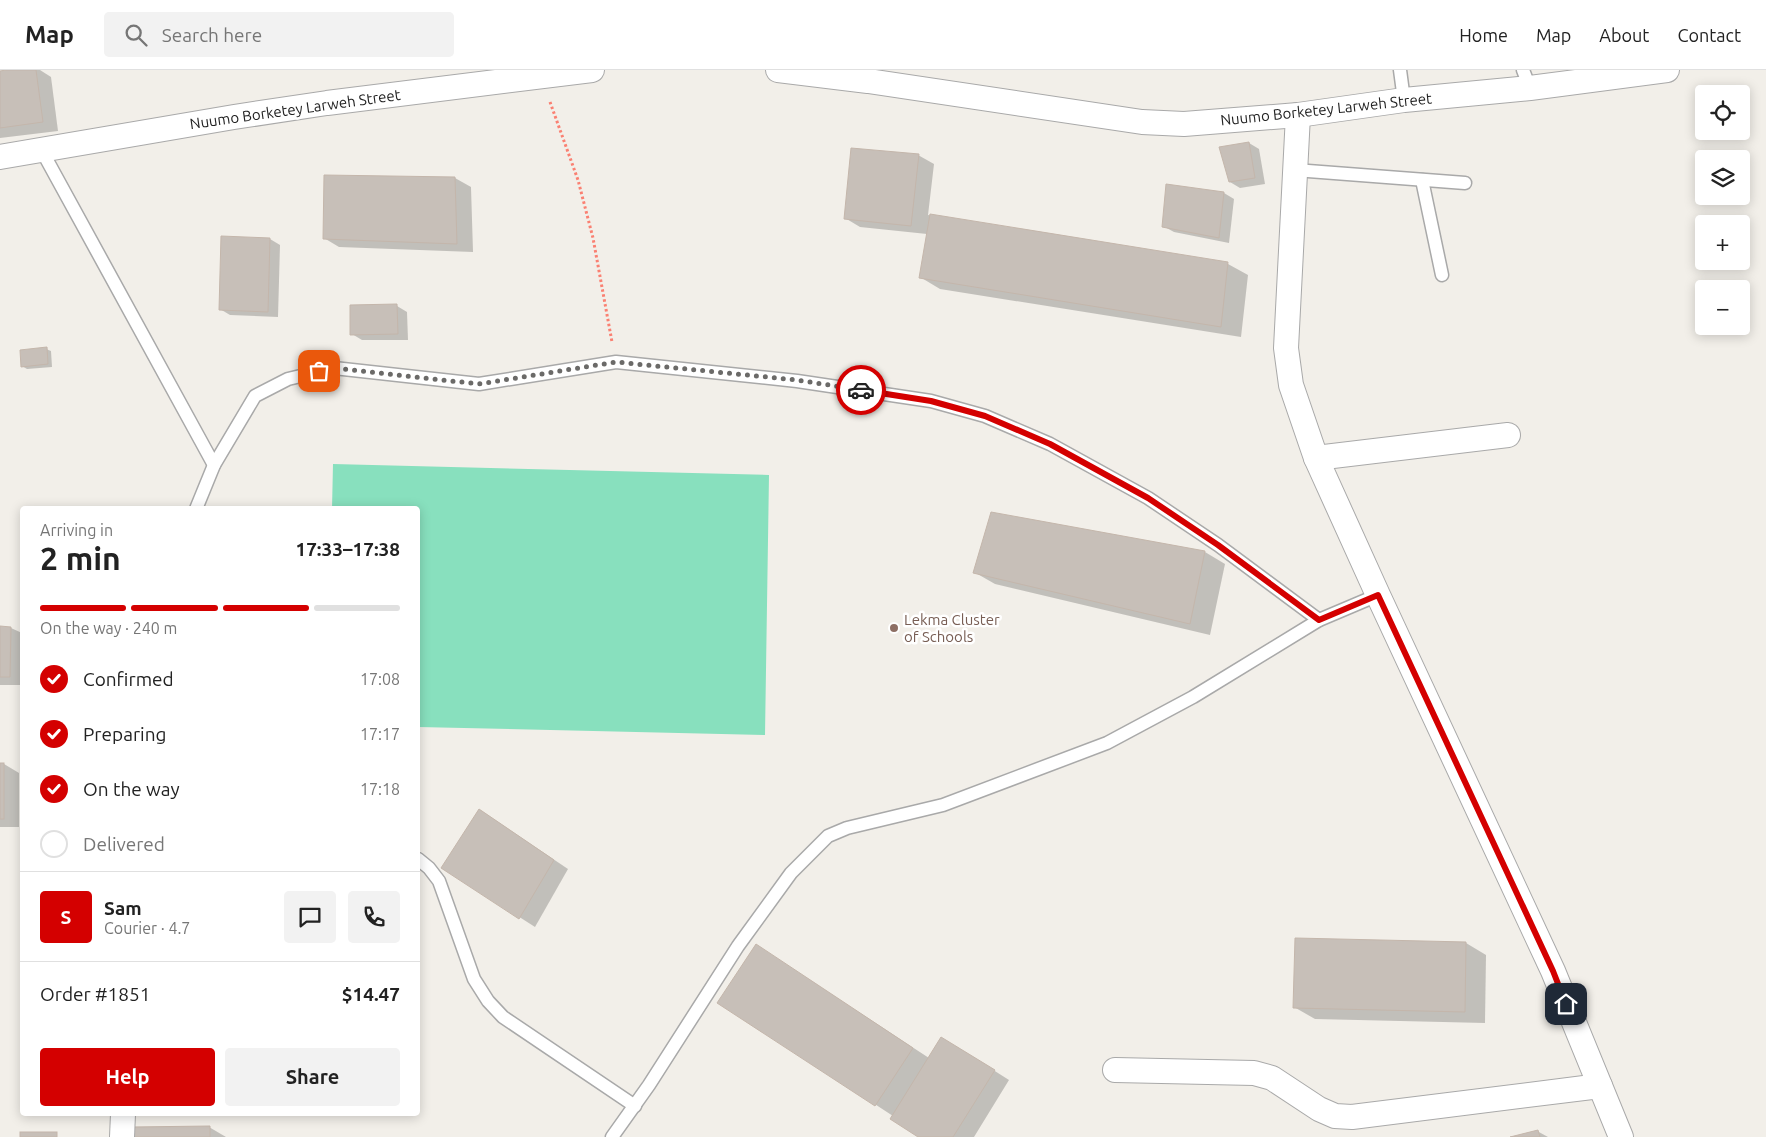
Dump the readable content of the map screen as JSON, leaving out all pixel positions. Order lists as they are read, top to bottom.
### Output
{
  "streets": {
    "street": ["Nuumo Borketey Larweh Street"]
  },
  "places": ["Lekma Cluster of Schools"],
  "page": {
    "header": "Map",
    "search": "Search here",
    "nav": [
      "Home",
      "Map",
      "About",
      "Contact"
    ],
    "map_buttons": ["+", "−"],
    "heading": ["2 min", "Arriving in", "17:33–17:38"],
    "panel": [
      "Sam",
      "Courier · 4.7",
      "Order #1851",
      "$14.47"
    ],
    "bar": "On the way · 240 m",
    "list": [
      ["Confirmed", "17:08"],
      ["Preparing", "17:17"],
      ["On the way", "17:18"],
      "Delivered"
    ],
    "round": "S",
    "buttons": ["Help", "Share"]
  }
}
